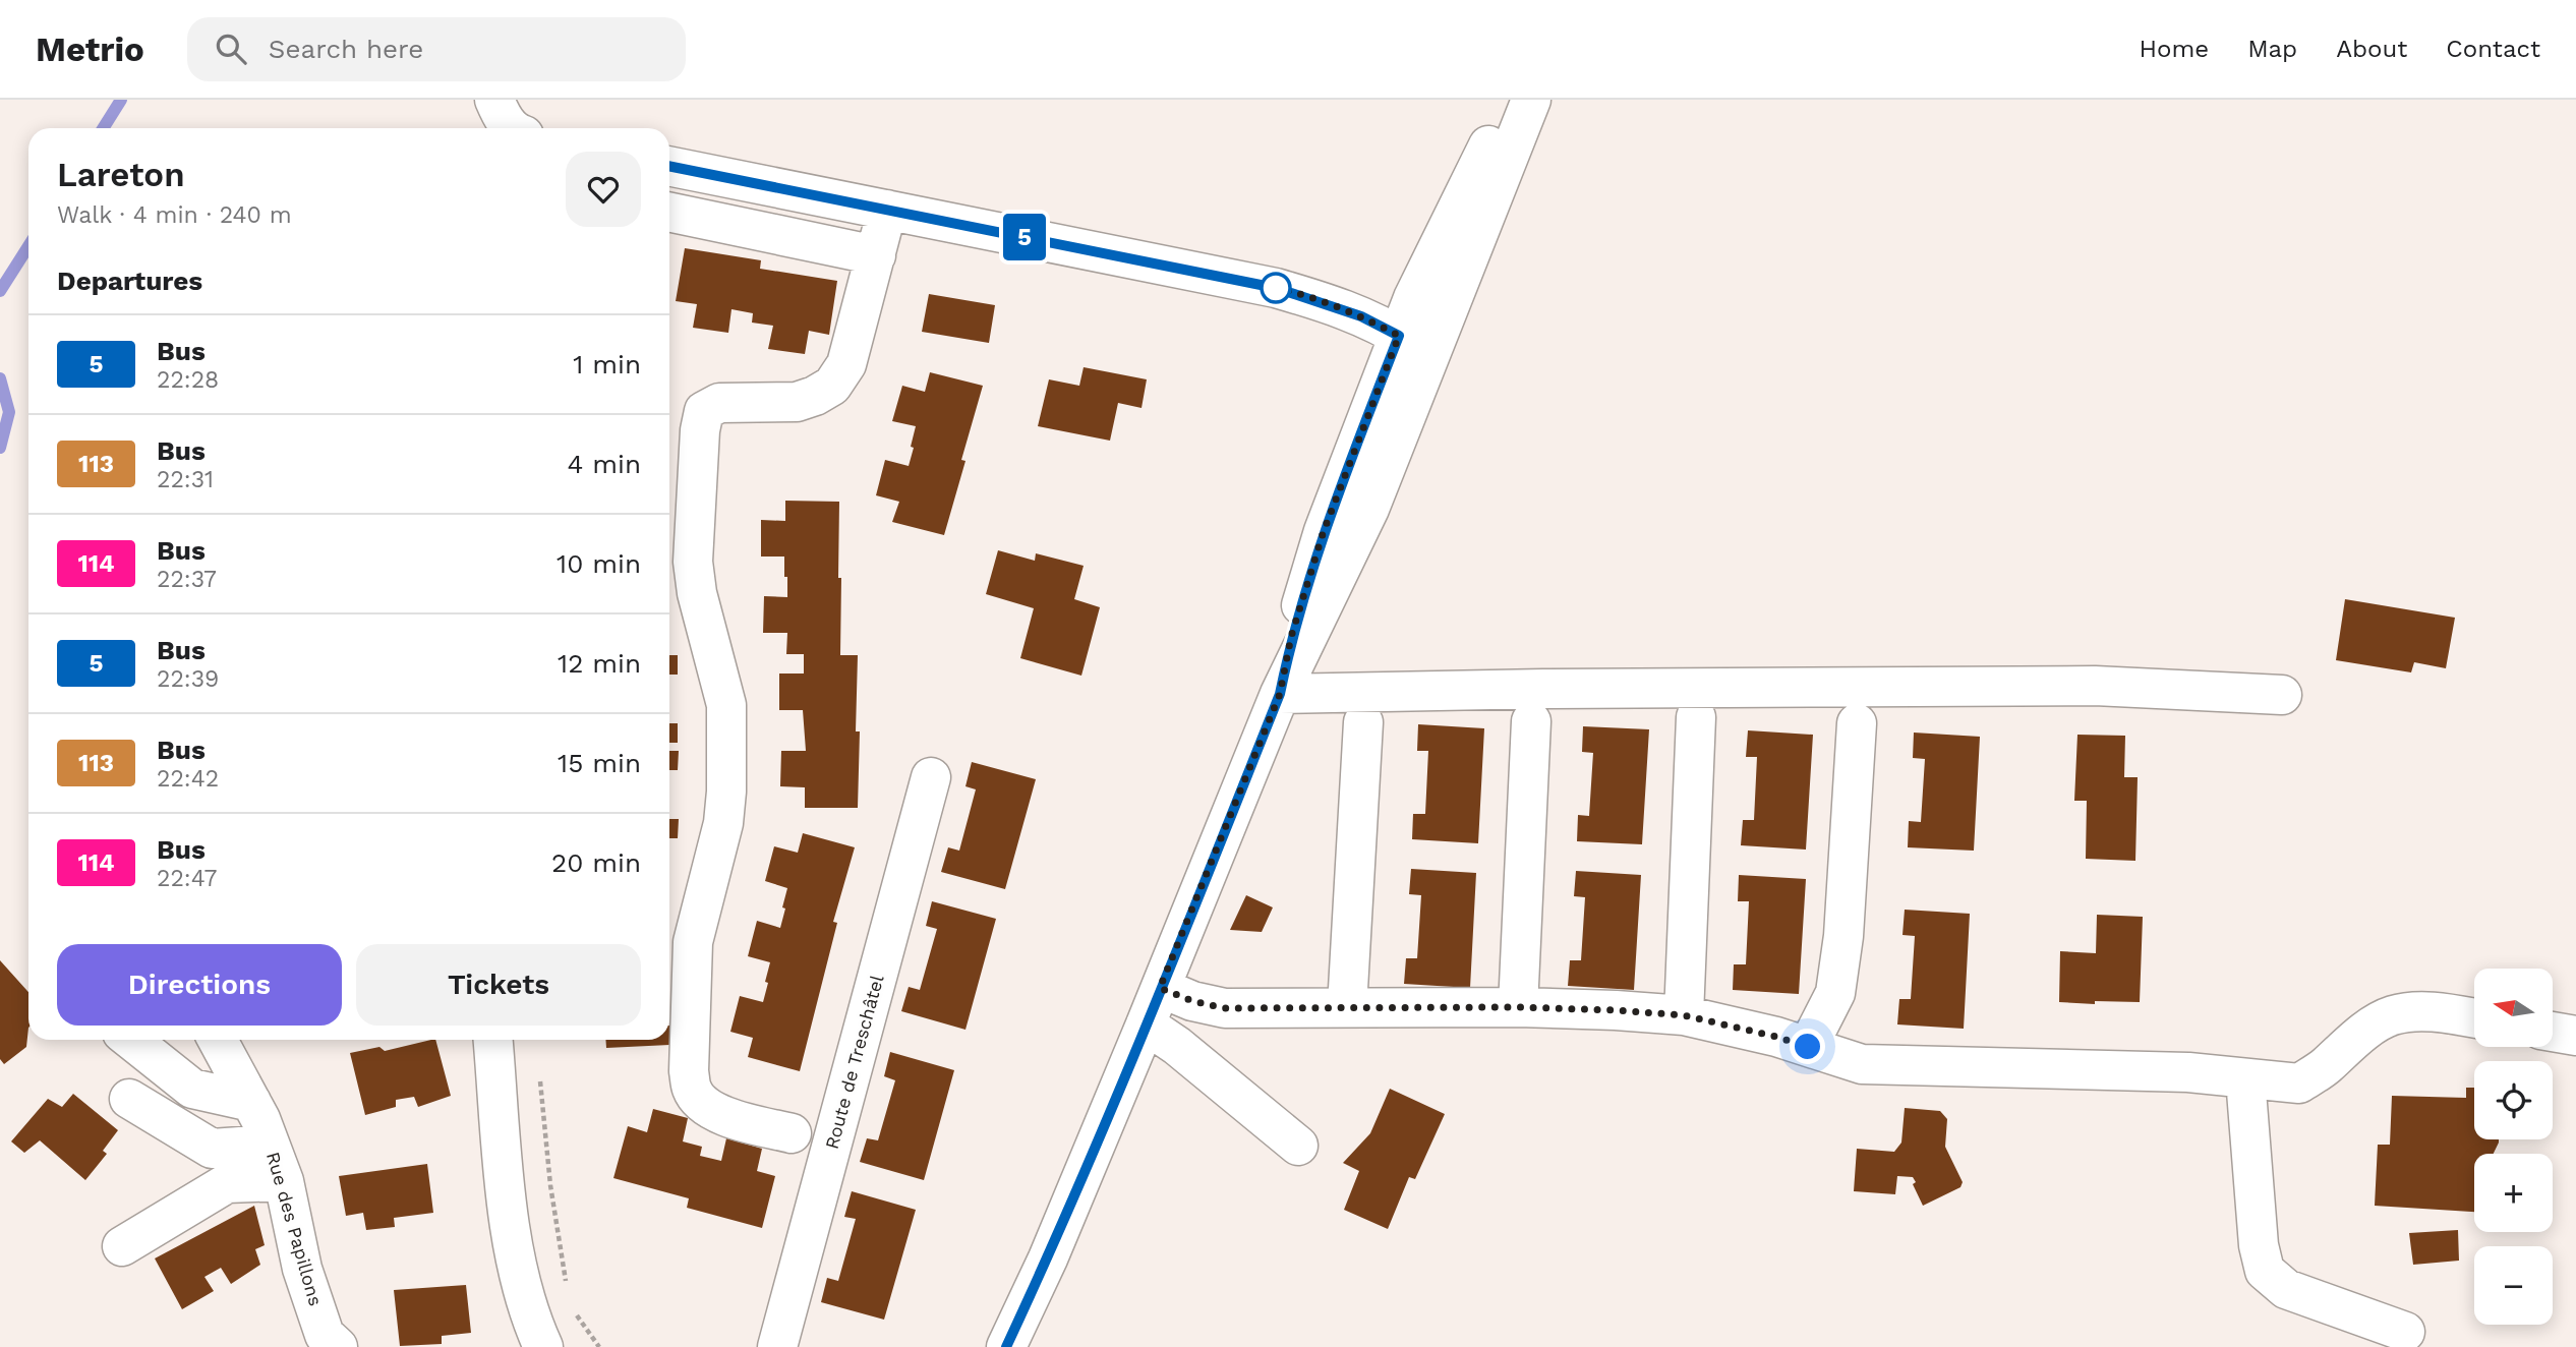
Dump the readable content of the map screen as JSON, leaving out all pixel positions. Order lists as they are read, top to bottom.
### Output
{
  "streets": {
    "street": ["Route de Treschâtel", "Rue des Papillons"]
  },
  "lines": ["bus line 5"],
  "north": "left",
  "page": {
    "header": "Metrio",
    "search": "Search here",
    "nav": [
      "Home",
      "Map",
      "About",
      "Contact"
    ],
    "on_map": "5",
    "heading": [
      ["Lareton", "Walk · 4 min · 240 m"],
      "Departures"
    ],
    "list": [
      {
        "mark": "5",
        "name": "Bus",
        "note": "22:28",
        "value": "1 min"
      },
      {
        "mark": "113",
        "name": "Bus",
        "note": "22:31",
        "value": "4 min"
      },
      {
        "mark": "114",
        "name": "Bus",
        "note": "22:37",
        "value": "10 min"
      },
      {
        "mark": "5",
        "name": "Bus",
        "note": "22:39",
        "value": "12 min"
      },
      {
        "mark": "113",
        "name": "Bus",
        "note": "22:42",
        "value": "15 min"
      },
      {
        "mark": "114",
        "name": "Bus",
        "note": "22:47",
        "value": "20 min"
      }
    ],
    "buttons": ["Directions", "Tickets"],
    "map_buttons": ["+", "−"]
  }
}
